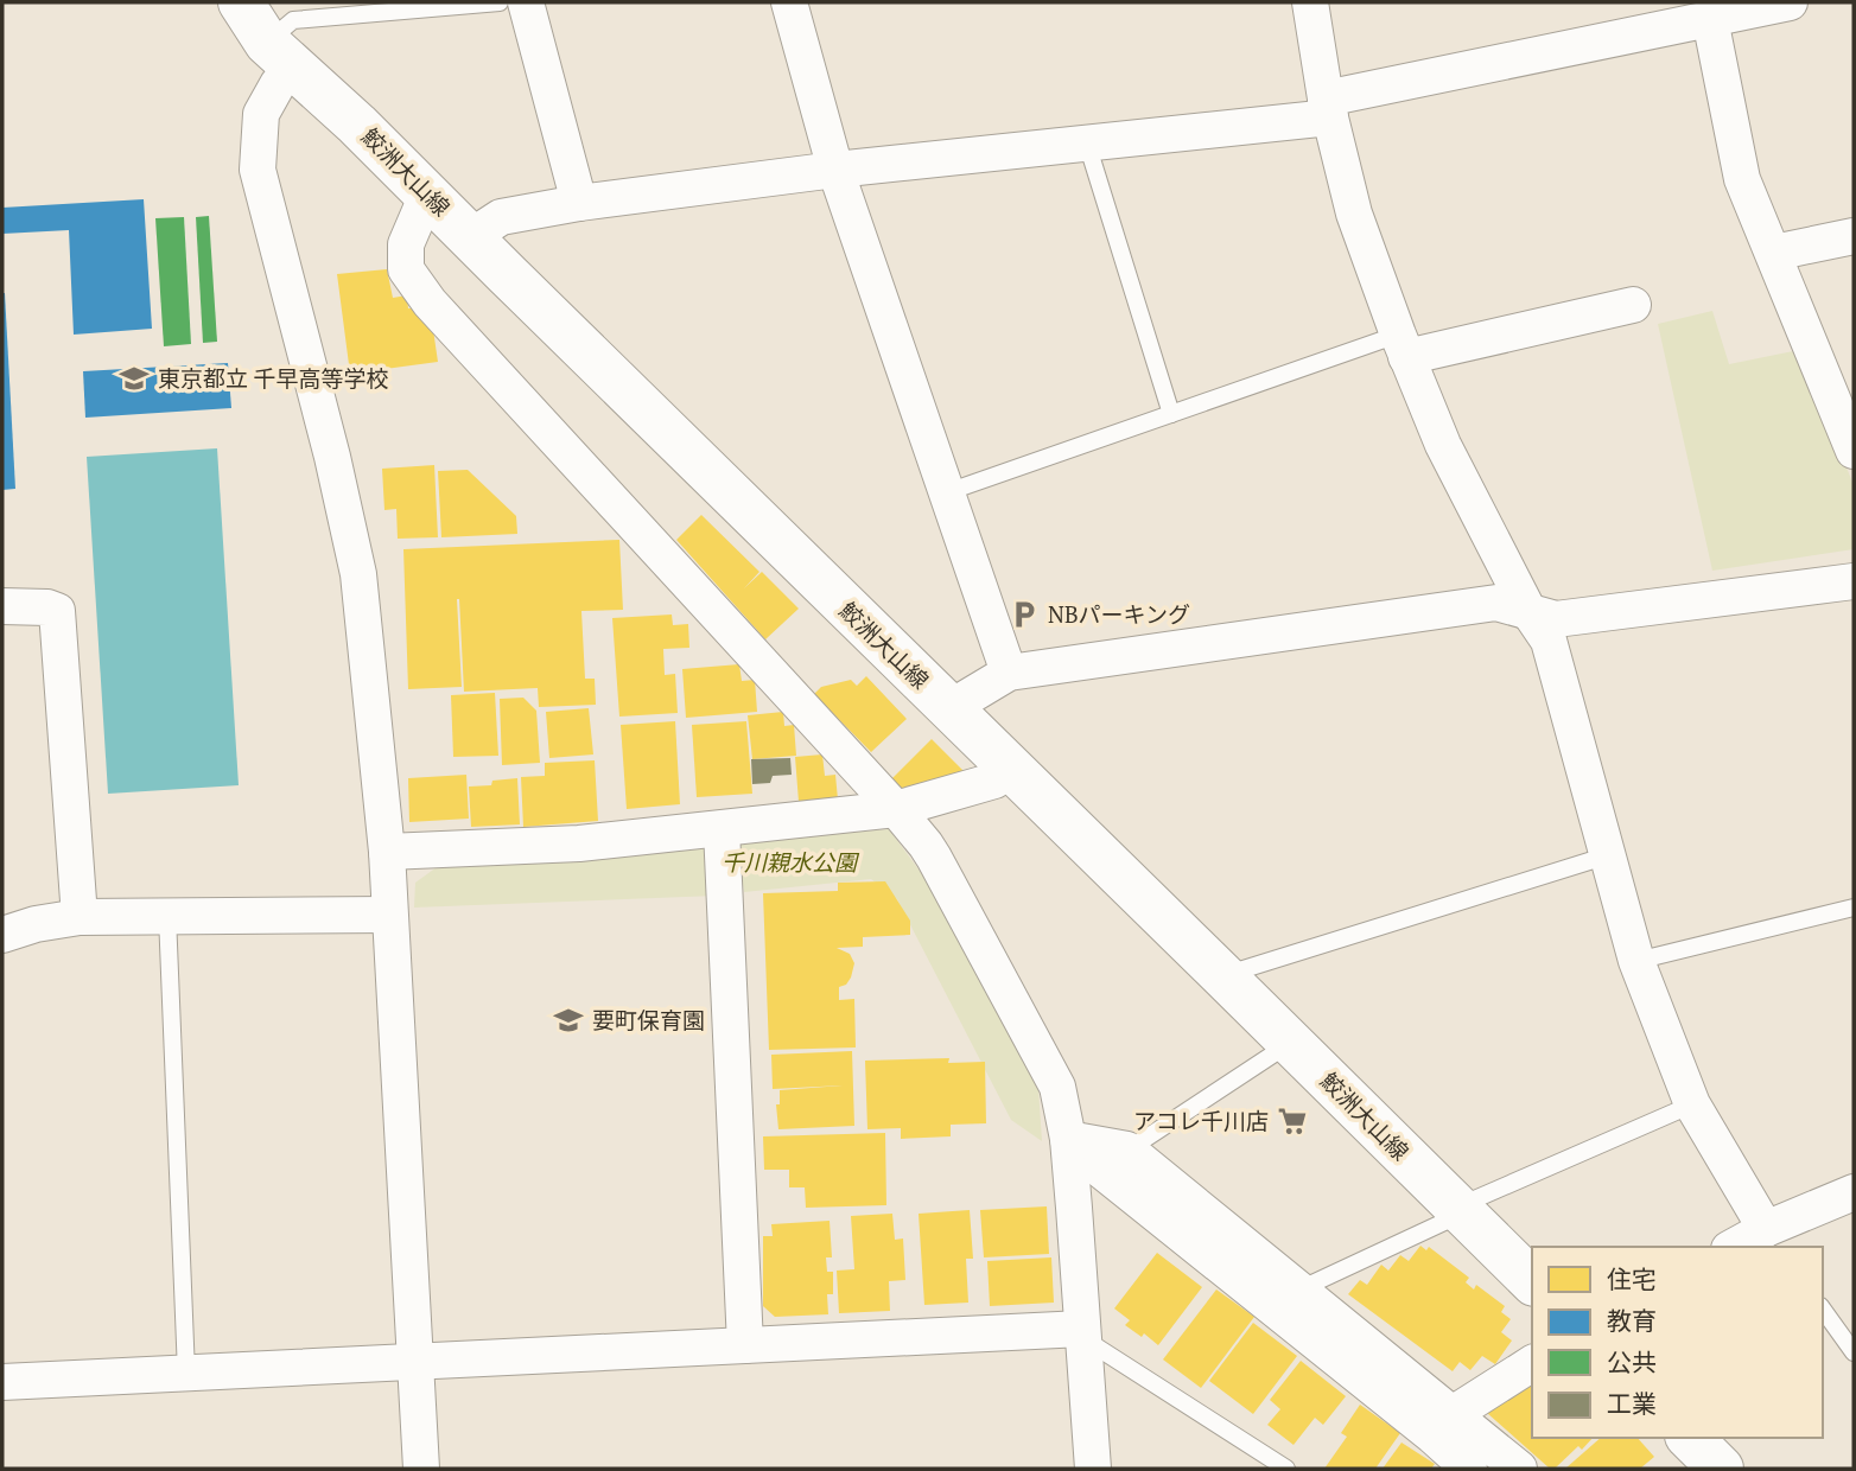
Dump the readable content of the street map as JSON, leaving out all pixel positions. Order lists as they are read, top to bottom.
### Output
{
  "streets": {
    "main road": ["鮫洲大山線"]
  },
  "parks": ["千川親水公園"],
  "places": {
    "school or university": ["東京都立 千早高等学校", "要町保育園"],
    "parking": ["NBパーキング"],
    "supermarket": ["アコレ千川店"]
  },
  "legend": [
    "住宅",
    "教育",
    "公共",
    "工業"
  ]
}
